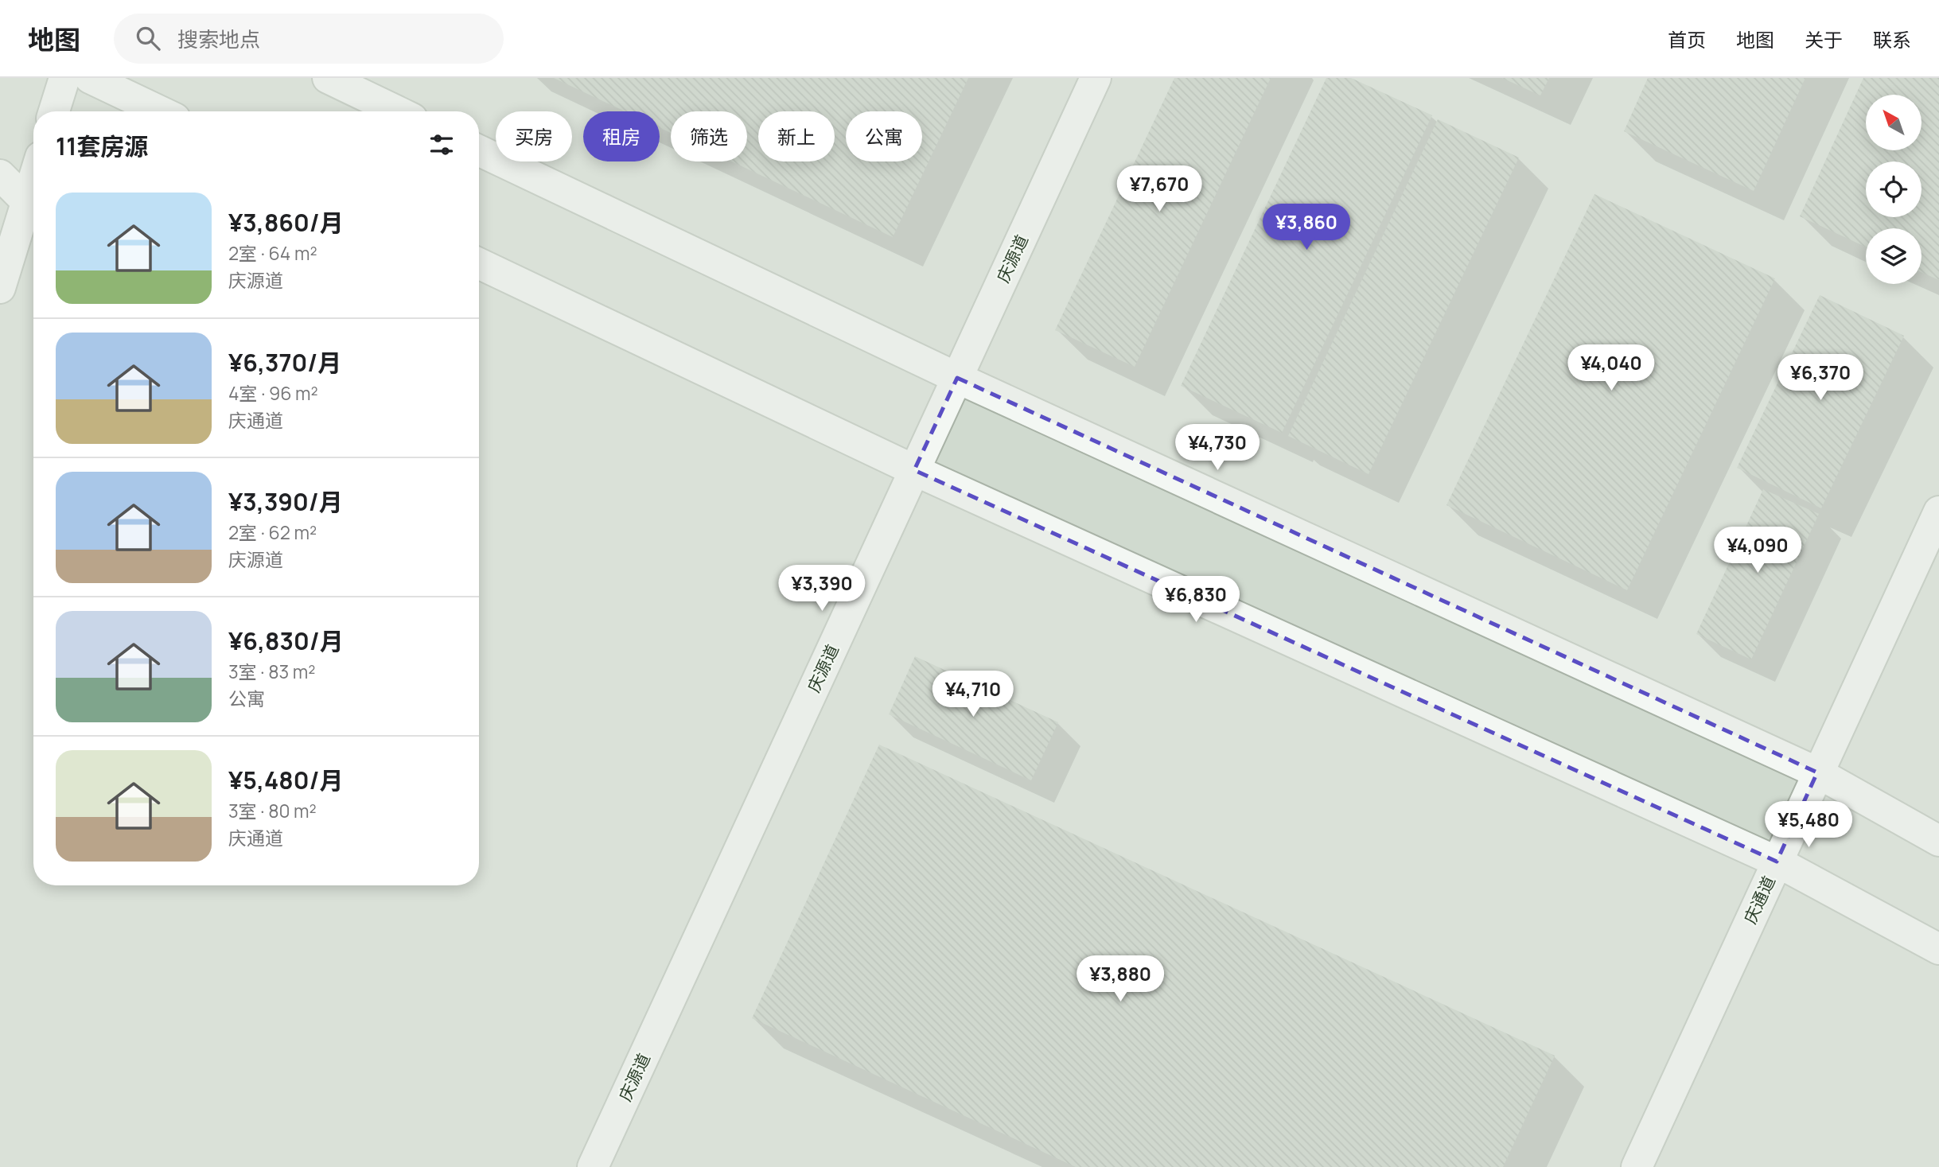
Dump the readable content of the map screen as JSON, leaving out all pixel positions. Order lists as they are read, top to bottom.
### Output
{
  "streets": {
    "street": ["庆源道", "庆通道"]
  },
  "north": "top left",
  "page": {
    "header": "地图",
    "search": "搜索地点",
    "nav": [
      "首页",
      "地图",
      "关于",
      "联系"
    ],
    "chip": [
      "买房",
      "租房",
      "筛选",
      "新上",
      "公寓"
    ],
    "heading": "11套房源",
    "price": [
      "¥7,670",
      "¥3,860",
      "¥4,040",
      "¥6,370",
      "¥4,730",
      "¥4,090",
      "¥3,390",
      "¥6,830",
      "¥4,710",
      "¥5,480",
      "¥3,880"
    ],
    "list": [
      {
        "name": "¥3,860/月",
        "note": "2室 · 64 m² · 庆源道"
      },
      {
        "name": "¥6,370/月",
        "note": "4室 · 96 m² · 庆通道"
      },
      {
        "name": "¥3,390/月",
        "note": "2室 · 62 m² · 庆源道"
      },
      {
        "name": "¥6,830/月",
        "note": "3室 · 83 m² · 公寓"
      },
      {
        "name": "¥5,480/月",
        "note": "3室 · 80 m² · 庆通道"
      }
    ]
  }
}
